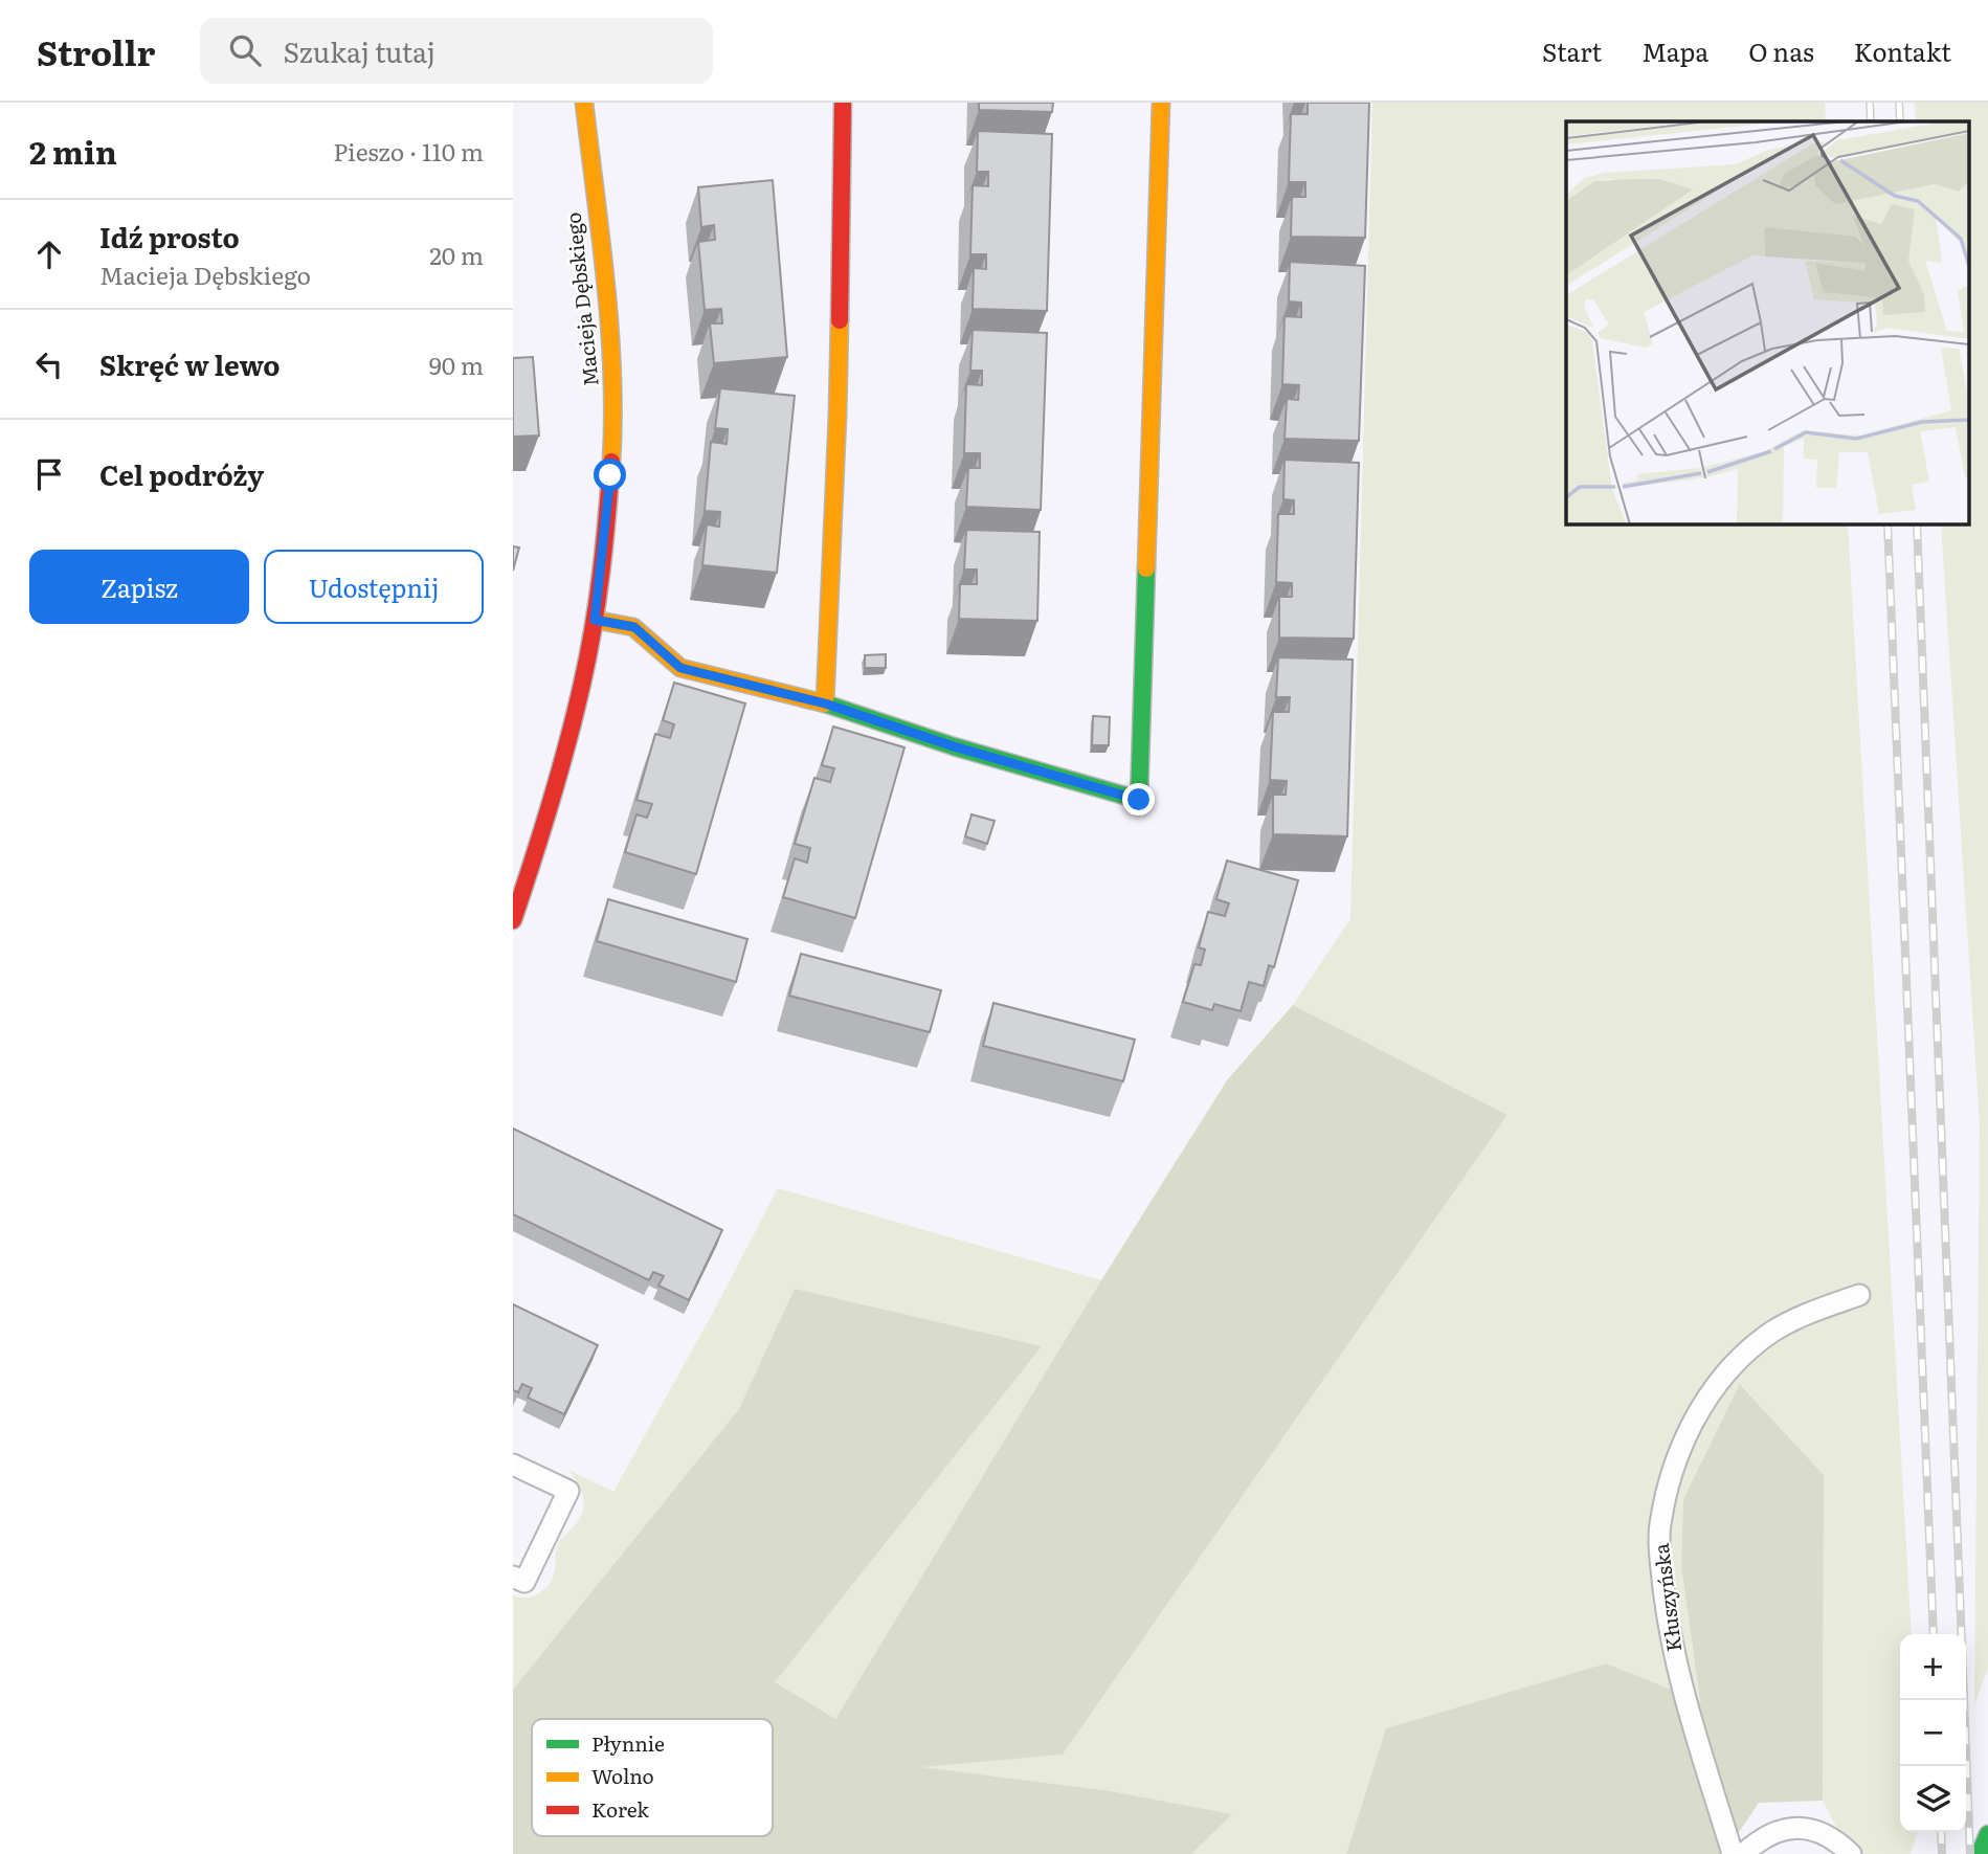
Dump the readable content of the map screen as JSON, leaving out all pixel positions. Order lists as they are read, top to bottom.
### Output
{
  "streets": {
    "main road": ["Macieja Dębskiego"],
    "lane": ["Kłuszyńska"]
  },
  "legend": ["Płynnie", "Wolno", "Korek"],
  "page": {
    "header": "Strollr",
    "search": "Szukaj tutaj",
    "nav": [
      "Start",
      "Mapa",
      "O nas",
      "Kontakt"
    ],
    "heading": ["2 min", "Pieszo · 110 m"],
    "list": [
      ["Idź prosto", "Macieja Dębskiego", "20 m"],
      ["Skręć w lewo", "90 m"],
      "Cel podróży"
    ],
    "buttons": ["Zapisz", "Udostępnij"],
    "map_buttons": ["+", "−"]
  }
}
